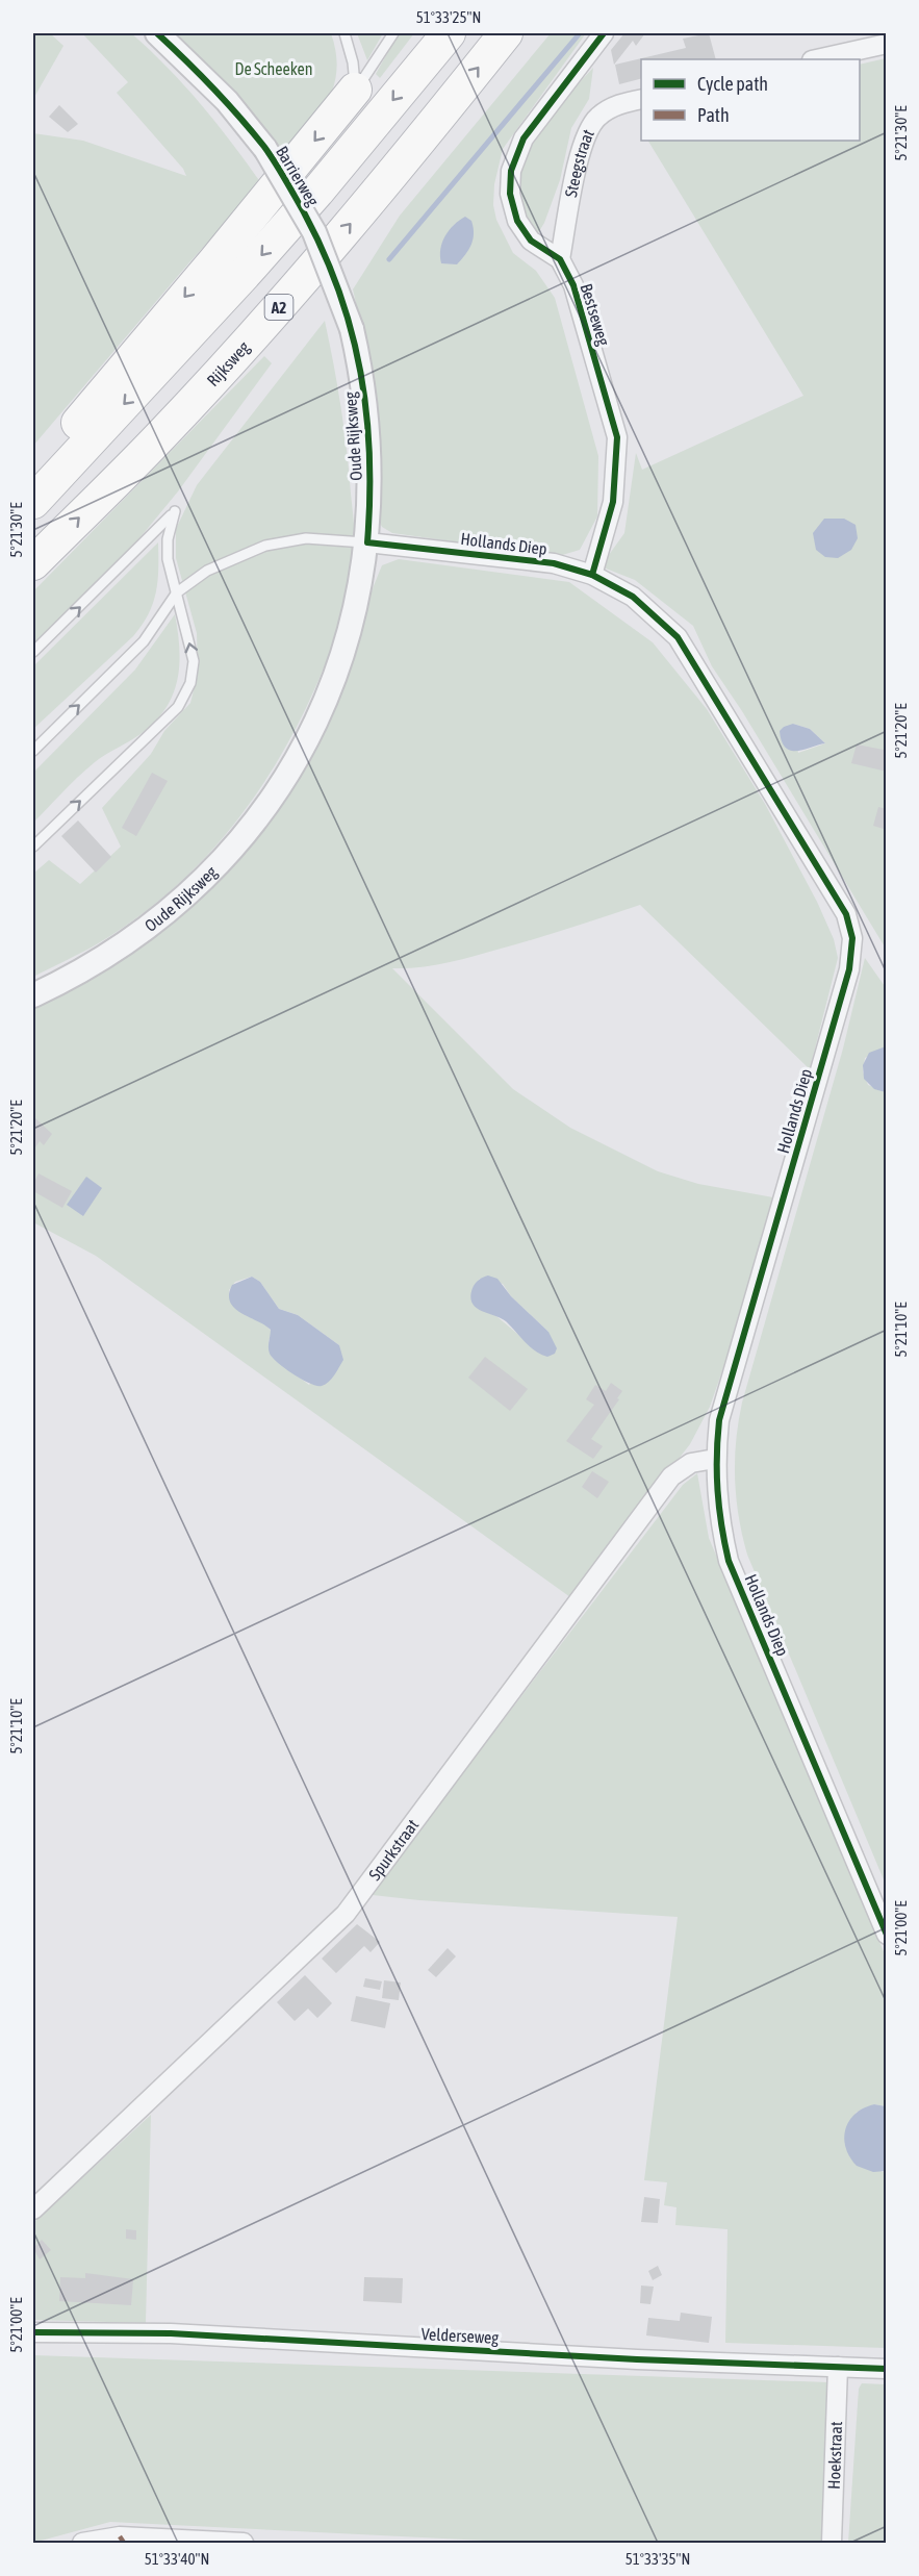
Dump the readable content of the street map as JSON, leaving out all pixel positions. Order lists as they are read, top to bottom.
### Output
{
  "streets": {
    "highway": ["A2", "Rijksweg"],
    "street": [
      "Steegstraat",
      "Barrierweg",
      "Bestseweg",
      "Oude Rijksweg",
      "Hollands Diep",
      "Spurkstraat",
      "Velderseweg",
      "Hoekstraat"
    ]
  },
  "crossings": [
    ["Steegstraat", "Bestseweg"],
    ["Barrierweg", "Oude Rijksweg"],
    ["Bestseweg", "Hollands Diep"],
    ["Oude Rijksweg", "Hollands Diep"],
    ["Hollands Diep", "Spurkstraat"],
    ["Velderseweg", "Hoekstraat"]
  ],
  "parks": ["De Scheeken"],
  "legend": ["Cycle path", "Path"],
  "coordinates": [
    "51°33'25\"N",
    "5°21'30\"E",
    "5°21'20\"E",
    "5°21'10\"E",
    "5°21'00\"E",
    "51°33'40\"N",
    "51°33'35\"N"
  ]
}
